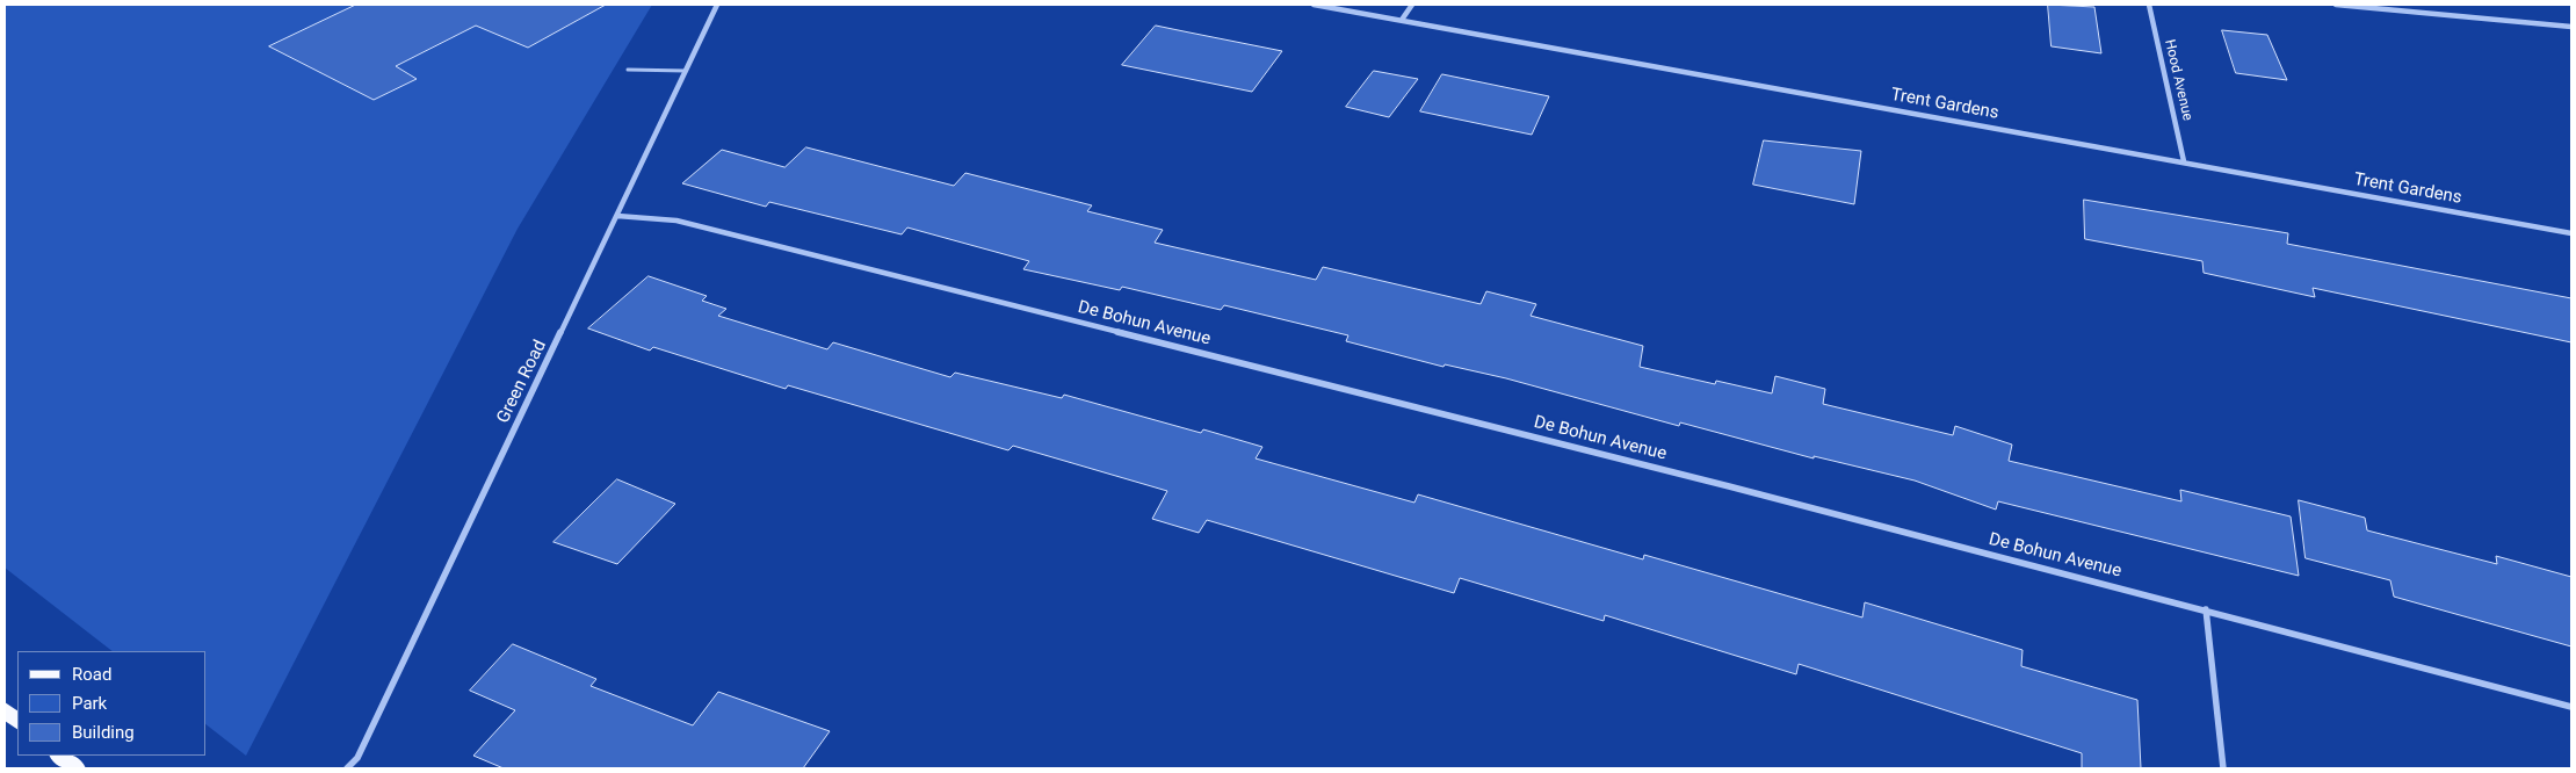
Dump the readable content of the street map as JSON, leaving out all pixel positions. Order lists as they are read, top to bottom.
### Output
{
  "streets": {
    "street": [
      "Hood Avenue",
      "Trent Gardens",
      "De Bohun Avenue",
      "Green Road"
    ]
  },
  "crossings": [
    ["Hood Avenue", "Trent Gardens"],
    ["De Bohun Avenue", "Green Road"]
  ],
  "legend": ["Road", "Park", "Building"]
}
